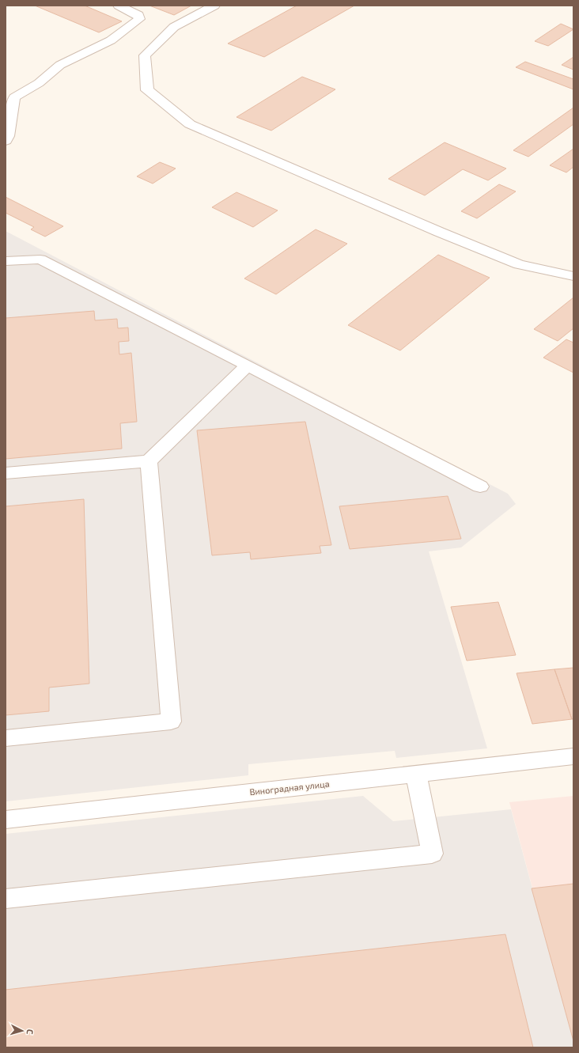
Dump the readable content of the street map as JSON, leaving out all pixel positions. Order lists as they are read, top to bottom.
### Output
{
  "streets": {
    "street": ["Виноградная улица"]
  },
  "north": "right"
}
